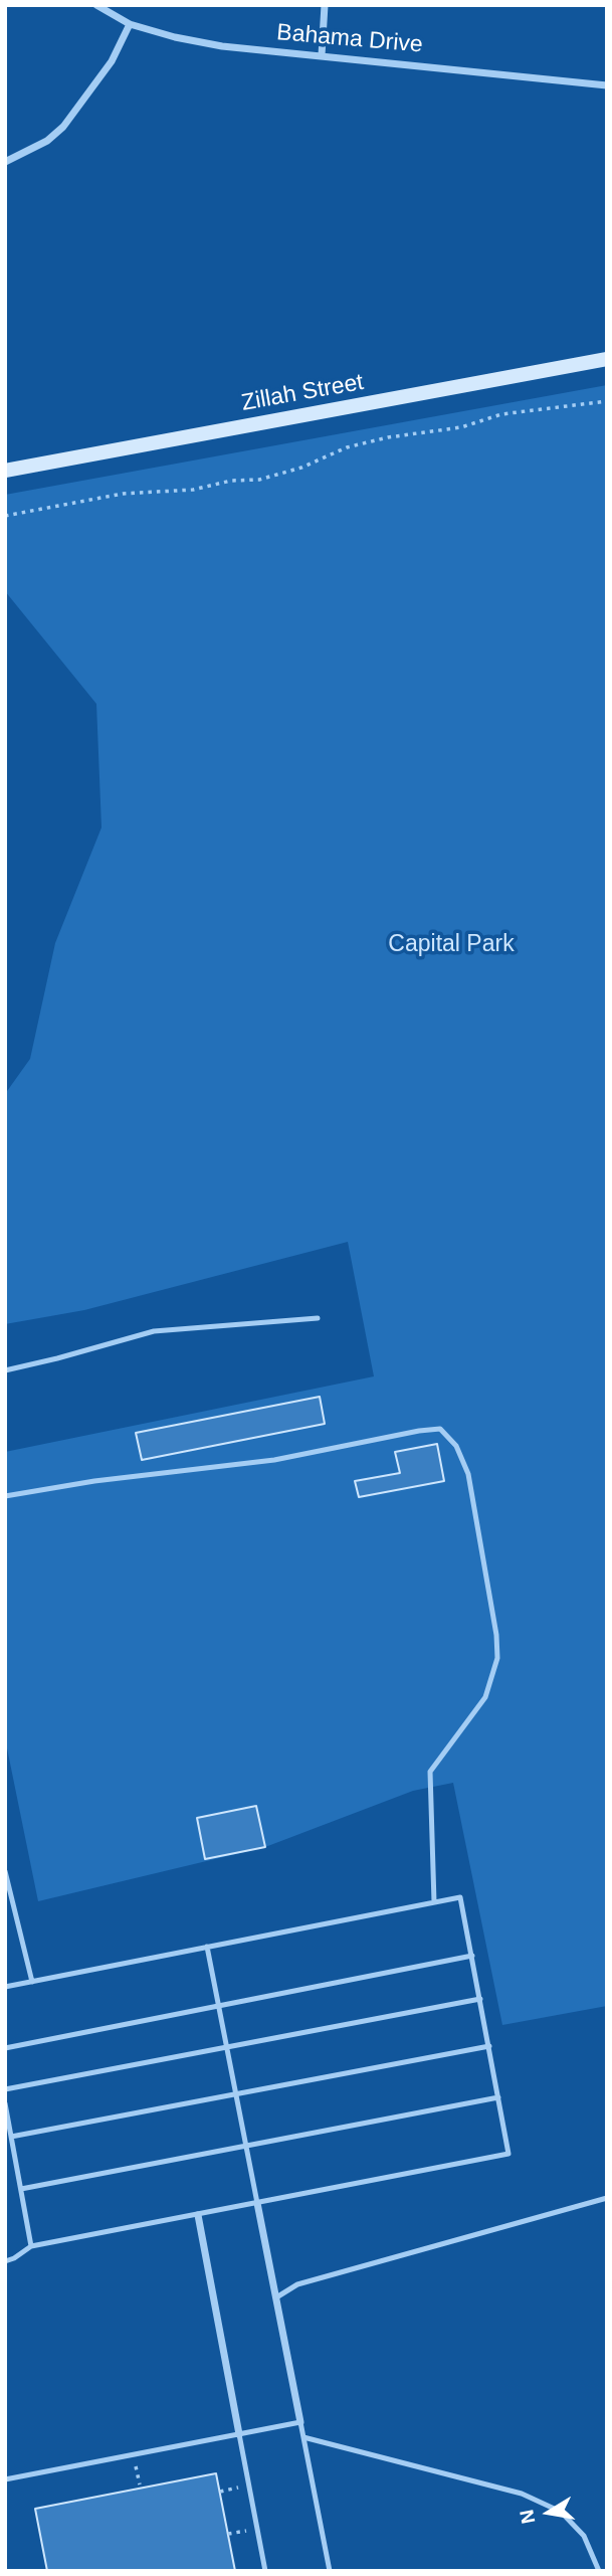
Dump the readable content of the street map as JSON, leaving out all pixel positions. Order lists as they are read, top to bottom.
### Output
{
  "streets": {
    "street": ["Bahama Drive", "Zillah Street"]
  },
  "parks": ["Capital Park"],
  "north": "left"
}
